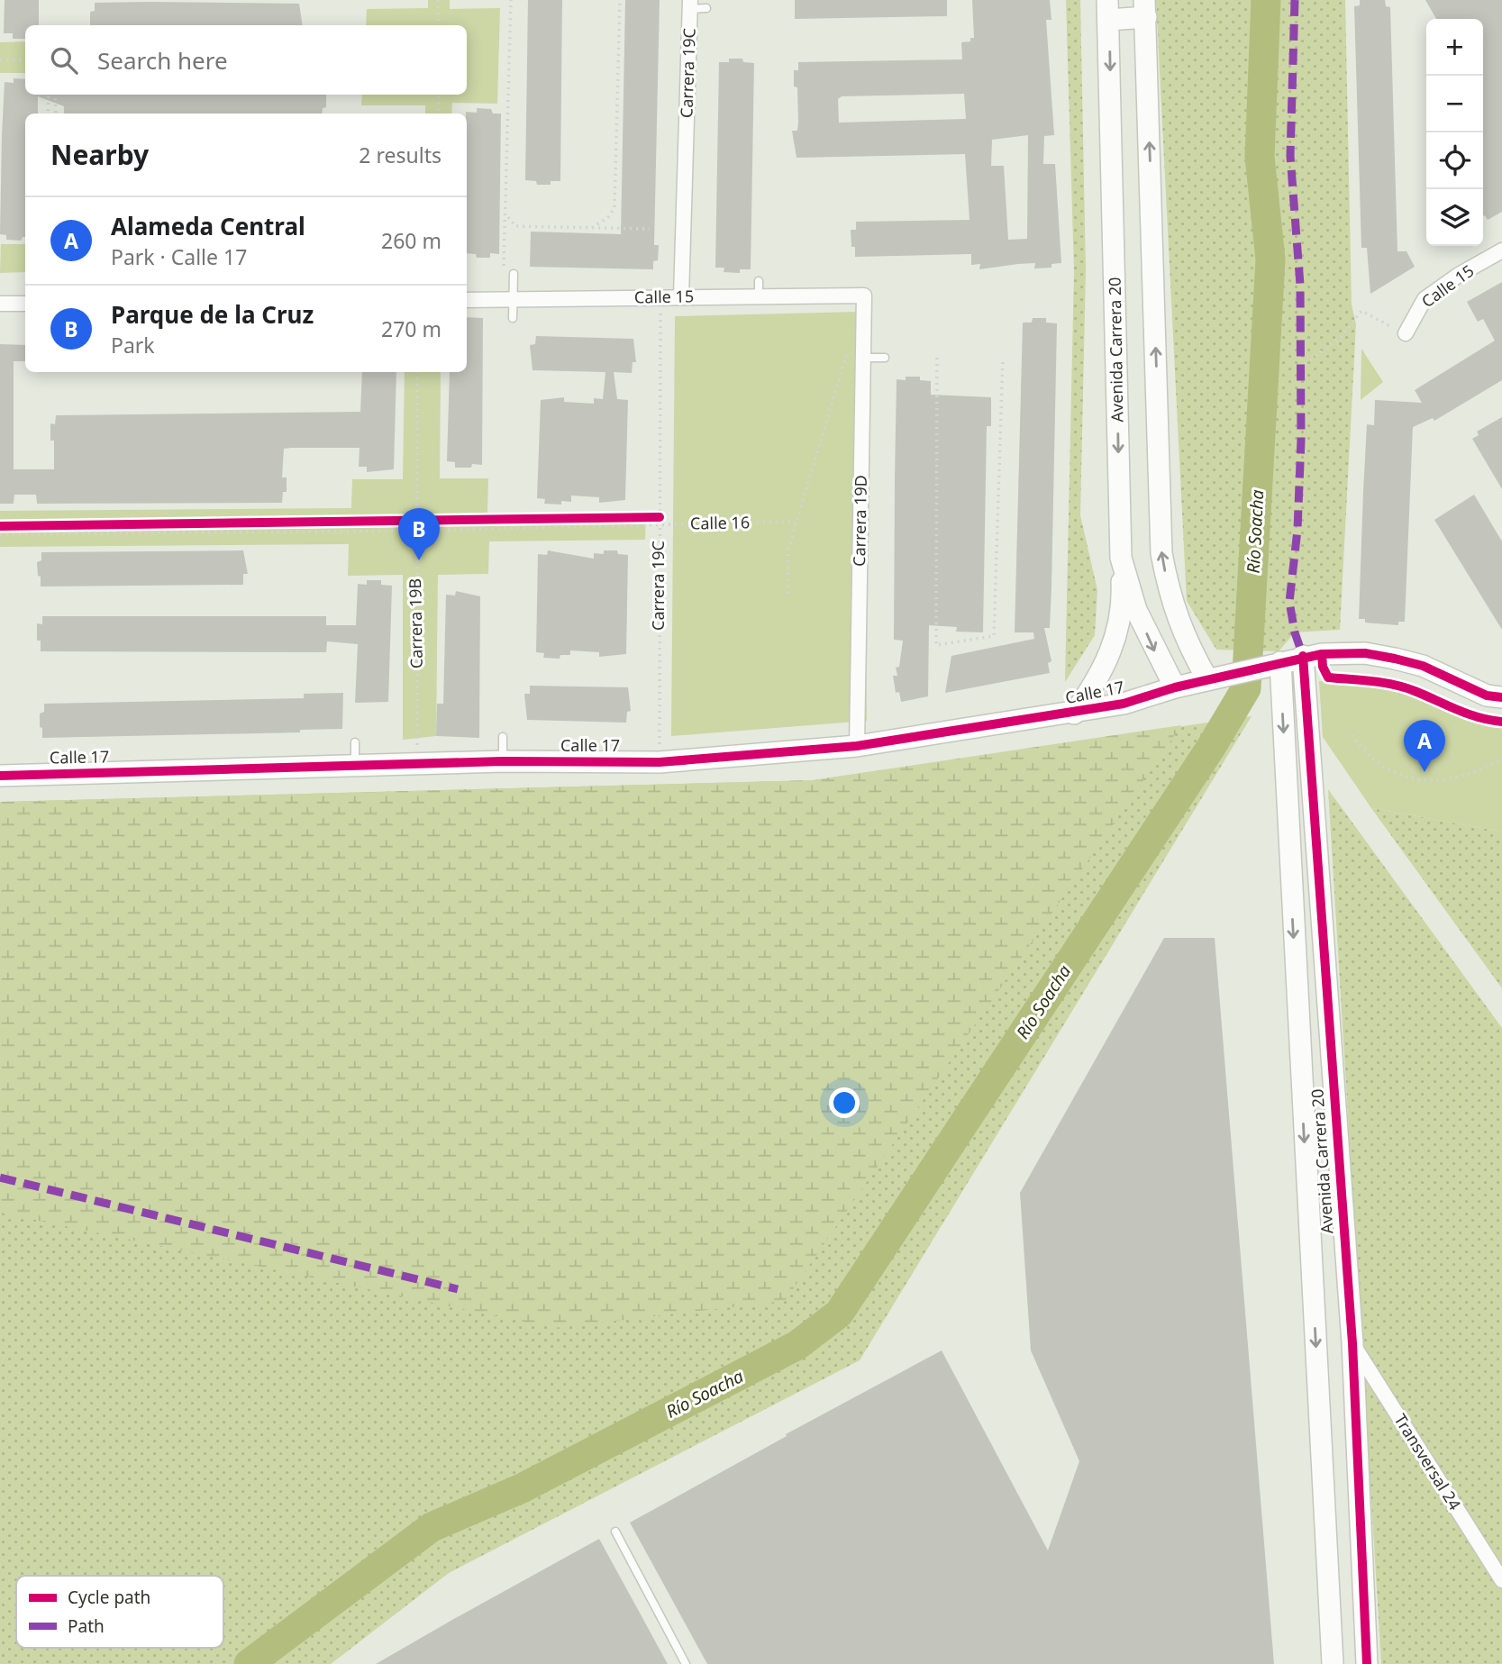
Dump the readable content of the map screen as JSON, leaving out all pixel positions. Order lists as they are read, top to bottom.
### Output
{
  "streets": {
    "street": [
      "Carrera 19C",
      "Calle 15",
      "Avenida Carrera 20",
      "Carrera 19D",
      "Calle 17",
      "Transversal 24"
    ],
    "path": ["Calle 16", "Carrera 19B"]
  },
  "crossings": [
    ["Carrera 19C", "Calle 15"],
    ["Carrera 19C", "Calle 16"],
    ["Carrera 19C", "Calle 17"],
    ["Calle 15", "Carrera 19D"],
    ["Avenida Carrera 20", "Calle 17"],
    ["Avenida Carrera 20", "Transversal 24"],
    ["Carrera 19D", "Calle 17"],
    ["Carrera 19B", "Calle 17"]
  ],
  "water": ["Río Soacha"],
  "legend": ["Cycle path", "Path"],
  "page": {
    "map_buttons": ["+", "−"],
    "search": "Search here",
    "heading": ["Nearby", "2 results"],
    "list": [
      {
        "mark": "A",
        "name": "Alameda Central",
        "note": "Park · Calle 17",
        "value": "260 m"
      },
      {
        "mark": "B",
        "name": "Parque de la Cruz",
        "note": "Park",
        "value": "270 m"
      }
    ],
    "pins": ["B", "A"]
  }
}
